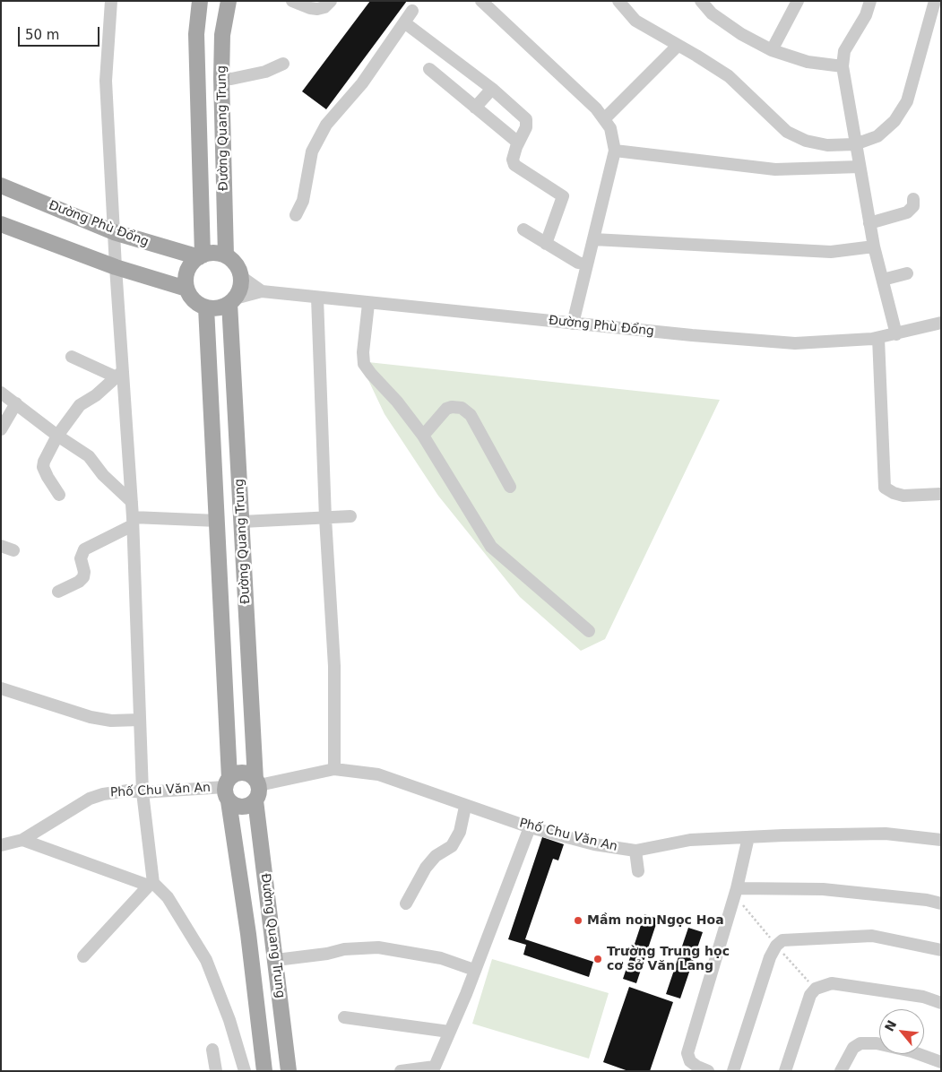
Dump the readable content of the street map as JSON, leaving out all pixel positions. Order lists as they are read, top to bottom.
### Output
{
  "streets": {
    "main road": ["Đường Quang Trung", "Đường Phù Đổng"],
    "street": ["Phố Chu Văn An"]
  },
  "crossings": [
    ["Đường Quang Trung", "Đường Phù Đổng"],
    ["Đường Quang Trung", "Phố Chu Văn An"]
  ],
  "places": ["Mầm non Ngọc Hoa", "Trường Trung học cơ sở Văn Lang"],
  "scale_bar": "50 m",
  "north": "top left"
}
